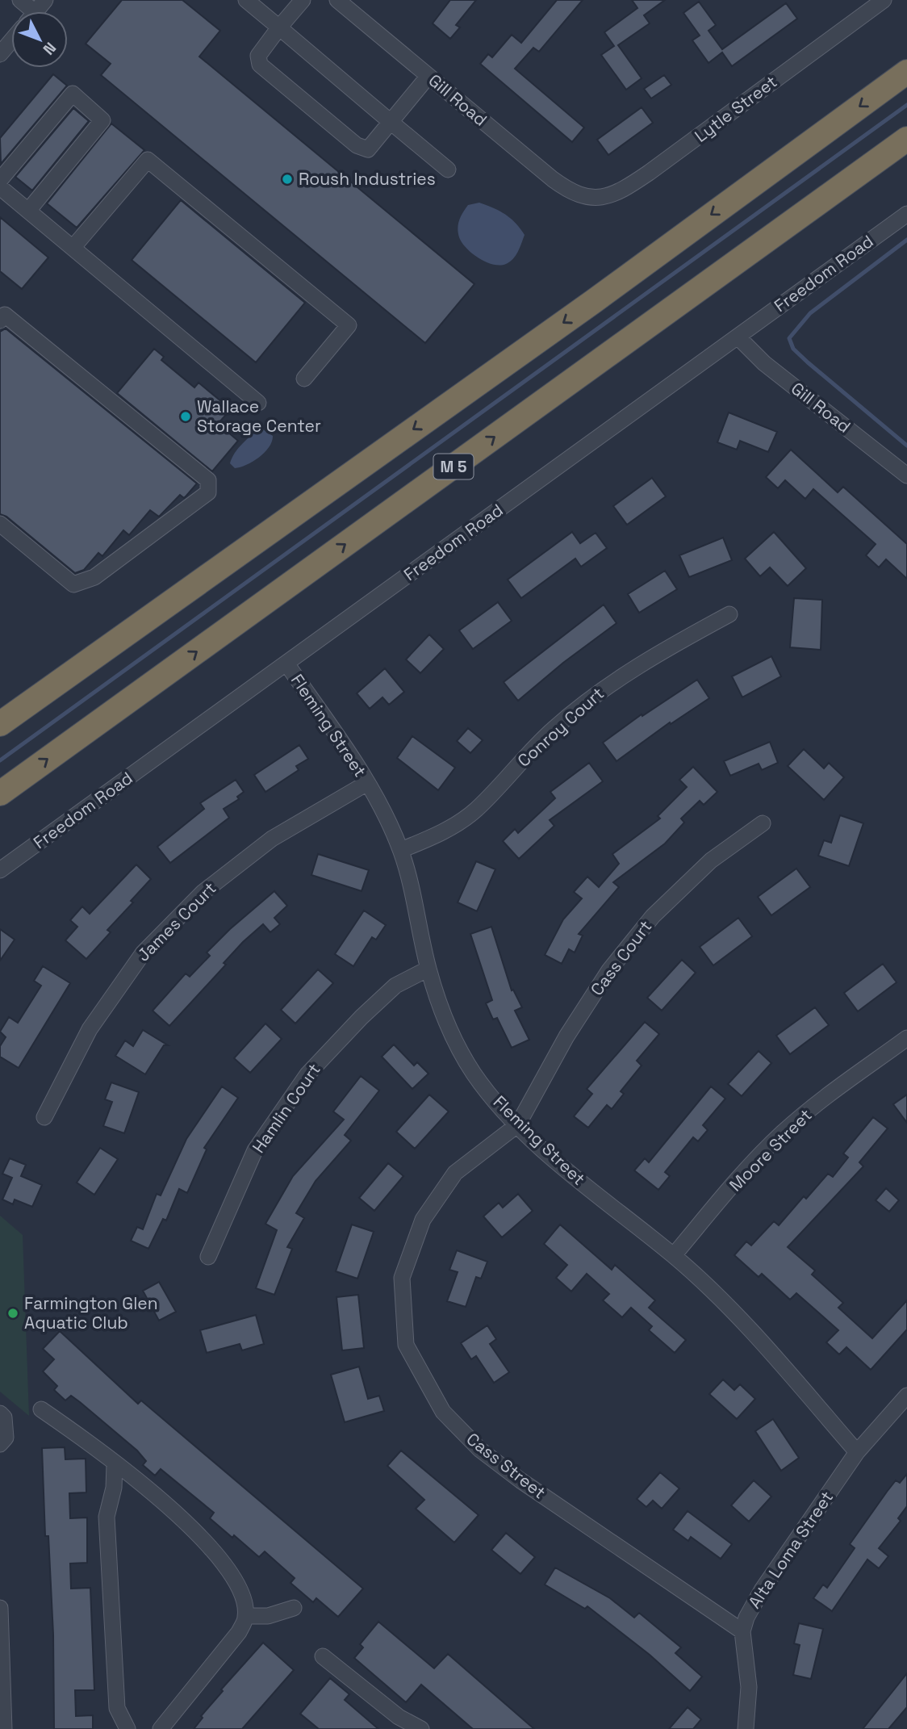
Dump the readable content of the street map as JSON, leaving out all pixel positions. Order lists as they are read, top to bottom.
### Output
{
  "streets": {
    "highway": ["M 5"],
    "street": [
      "Gill Road",
      "Lytle Street",
      "Freedom Road",
      "Fleming Street",
      "Conroy Court",
      "James Court",
      "Cass Court",
      "Hamlin Court",
      "Moore Street",
      "Cass Street",
      "Alta Loma Street"
    ]
  },
  "crossings": [
    ["Gill Road", "Lytle Street"],
    ["Gill Road", "Freedom Road"],
    ["Freedom Road", "Fleming Street"],
    ["Fleming Street", "Conroy Court"],
    ["Fleming Street", "James Court"],
    ["Fleming Street", "Cass Court"],
    ["Fleming Street", "Hamlin Court"],
    ["Fleming Street", "Moore Street"],
    ["Fleming Street", "Cass Street"],
    ["Fleming Street", "Alta Loma Street"],
    ["Cass Court", "Cass Street"],
    ["Cass Street", "Alta Loma Street"]
  ],
  "places": ["Roush Industries", "Wallace Storage Center", "Farmington Glen Aquatic Club"],
  "north": "bottom right"
}
